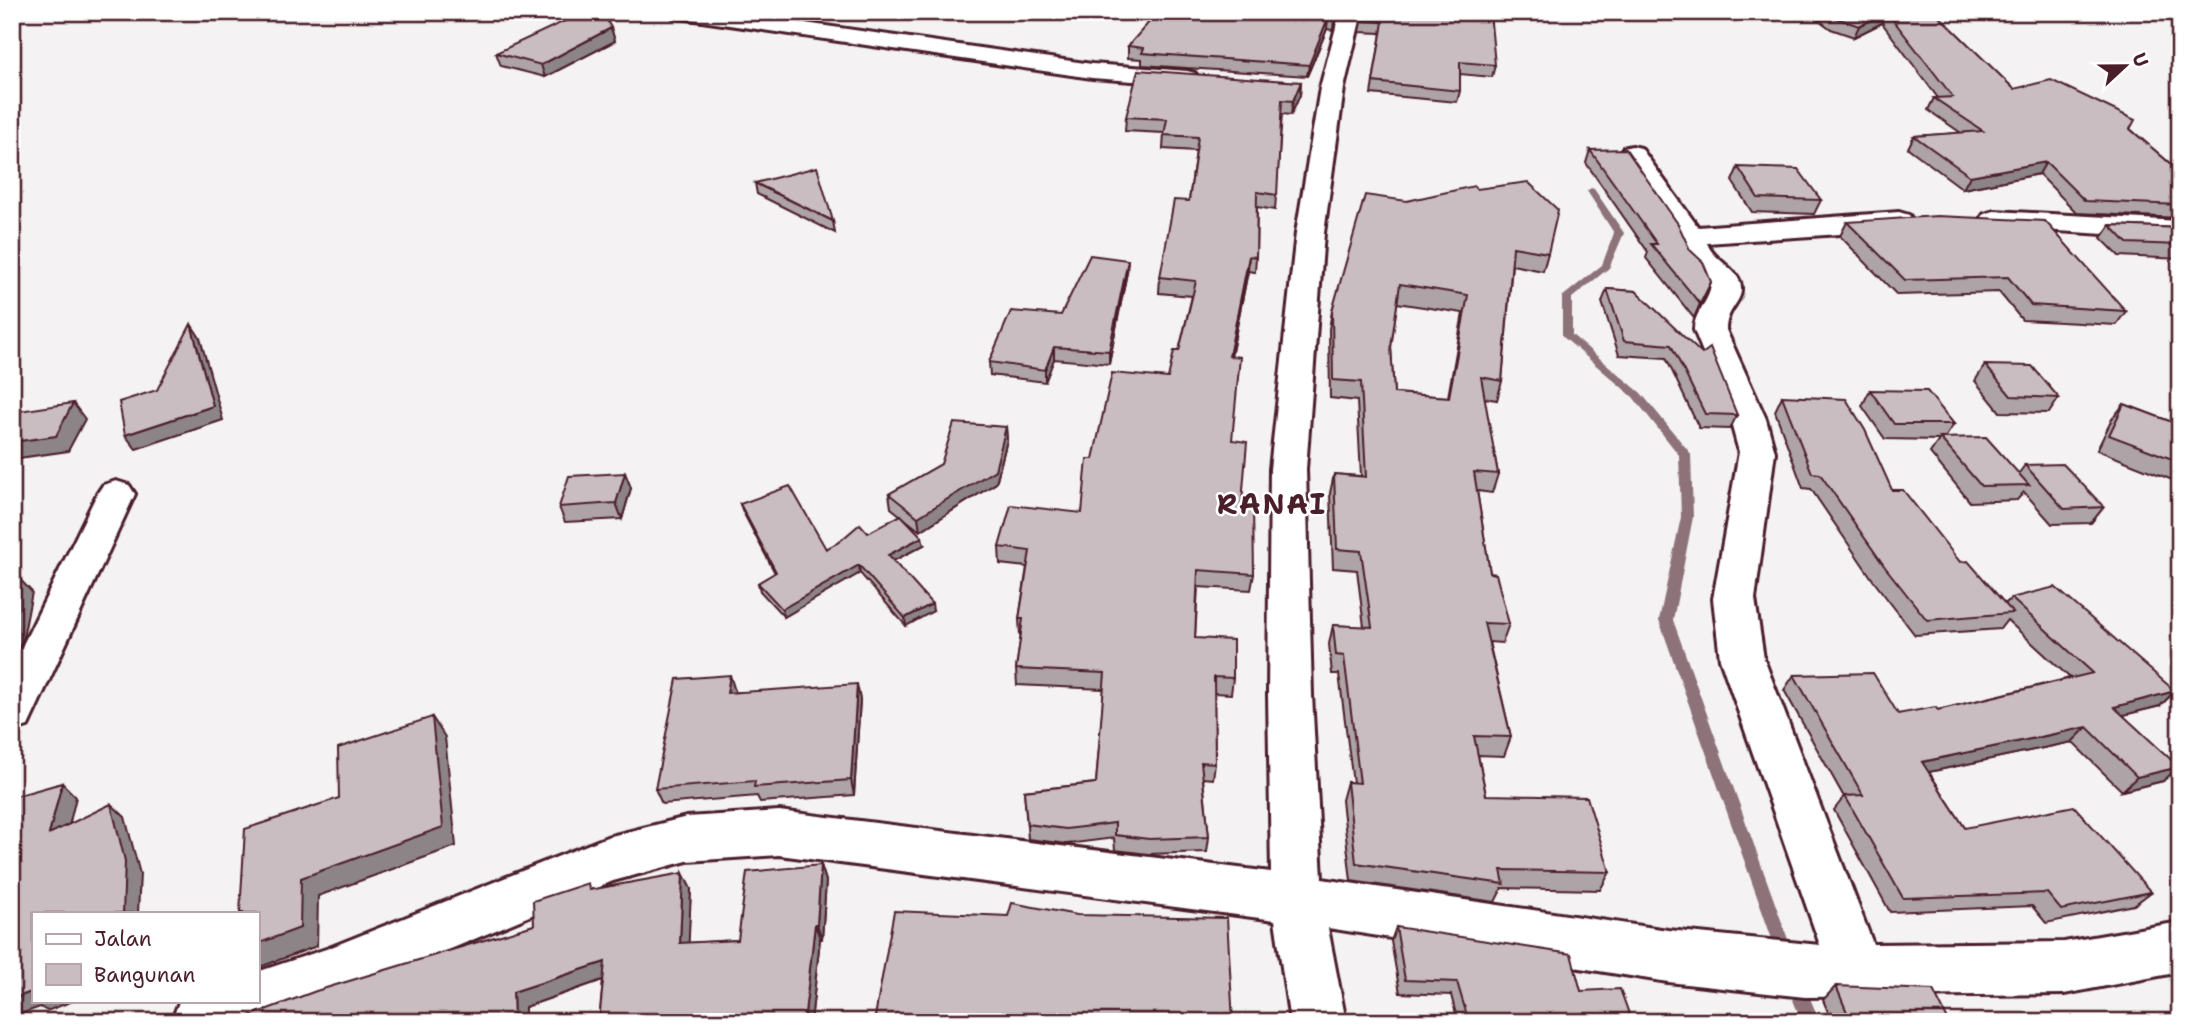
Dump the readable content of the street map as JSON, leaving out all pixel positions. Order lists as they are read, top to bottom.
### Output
{
  "districts": ["RANAI"],
  "legend": ["Jalan", "Bangunan"],
  "north": "right"
}
